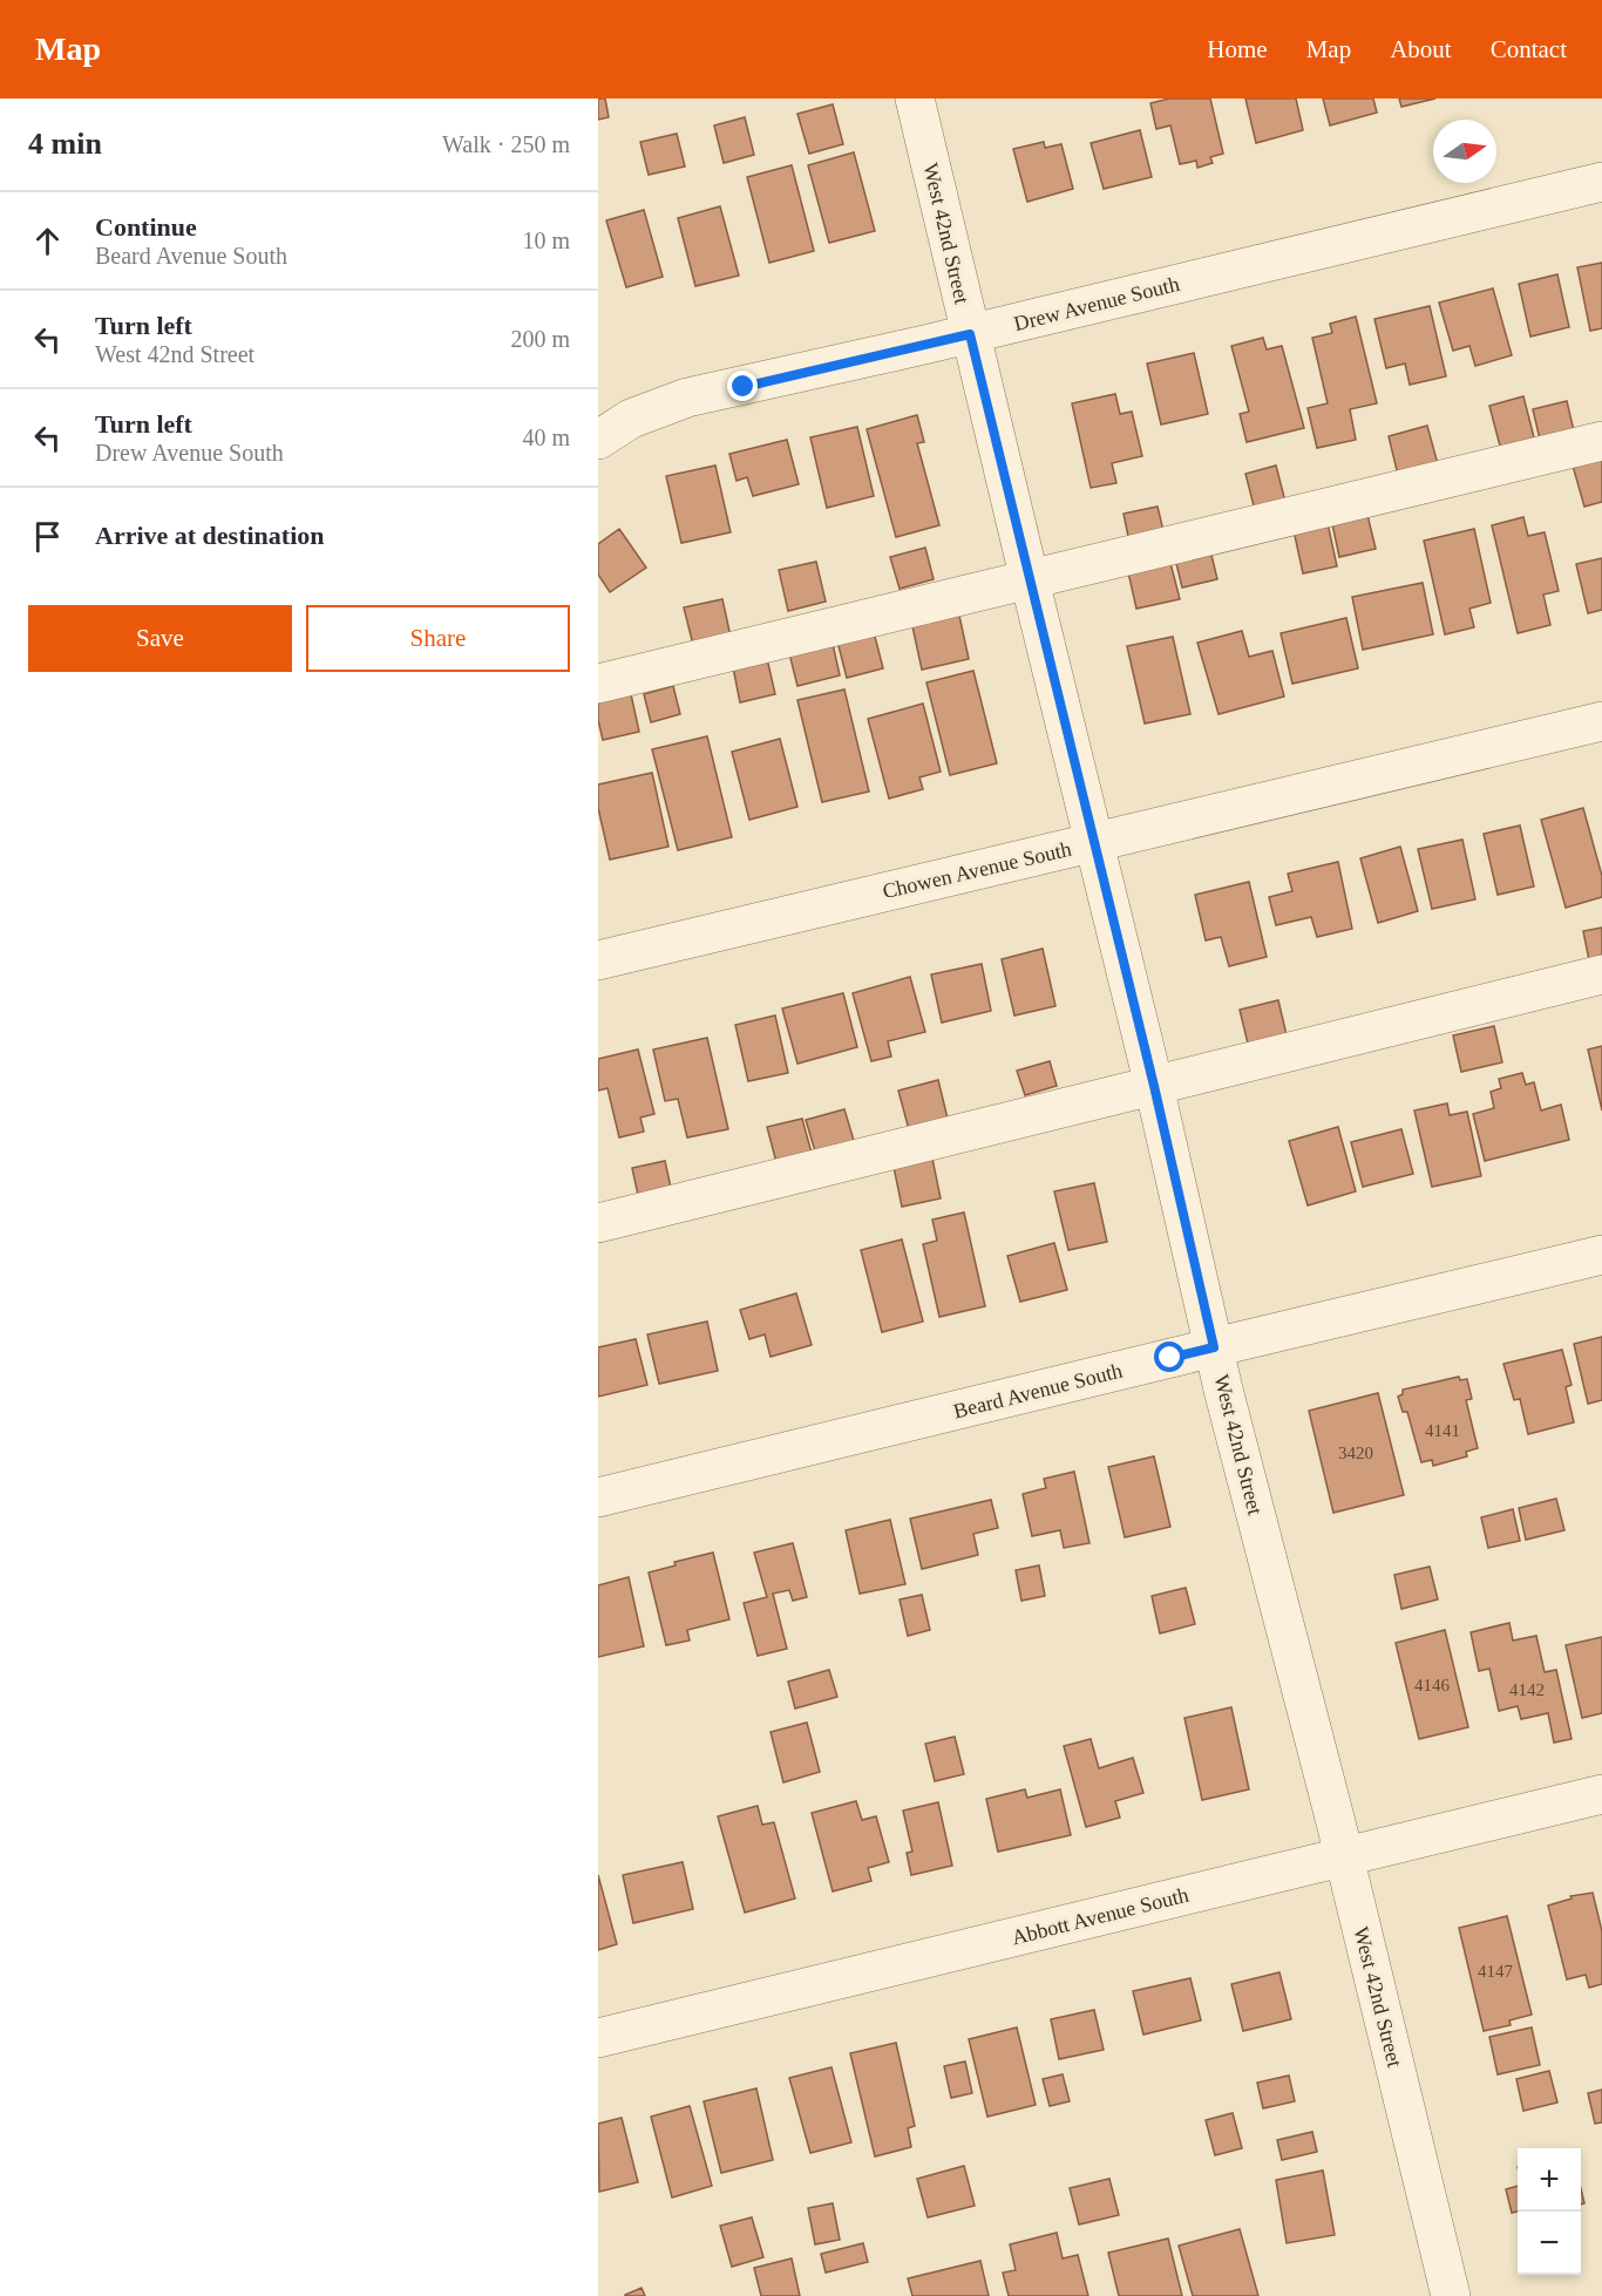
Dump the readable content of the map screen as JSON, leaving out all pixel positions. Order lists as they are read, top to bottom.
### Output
{
  "streets": {
    "street": [
      "West 42nd Street",
      "Drew Avenue South",
      "Chowen Avenue South",
      "Beard Avenue South",
      "Abbott Avenue South"
    ]
  },
  "crossings": [
    ["West 42nd Street", "Drew Avenue South"],
    ["West 42nd Street", "Chowen Avenue South"],
    ["West 42nd Street", "Beard Avenue South"],
    ["West 42nd Street", "Abbott Avenue South"]
  ],
  "house_numbers": [
    "4141",
    "3420",
    "4146",
    "4142",
    "4147"
  ],
  "north": "right",
  "page": {
    "header": "Map",
    "nav": [
      "Home",
      "Map",
      "About",
      "Contact"
    ],
    "heading": ["4 min", "Walk · 250 m"],
    "list": [
      ["Continue", "Beard Avenue South", "10 m"],
      ["Turn left", "West 42nd Street", "200 m"],
      ["Turn left", "Drew Avenue South", "40 m"],
      "Arrive at destination"
    ],
    "buttons": ["Save", "Share"],
    "map_buttons": ["+", "−"]
  }
}
